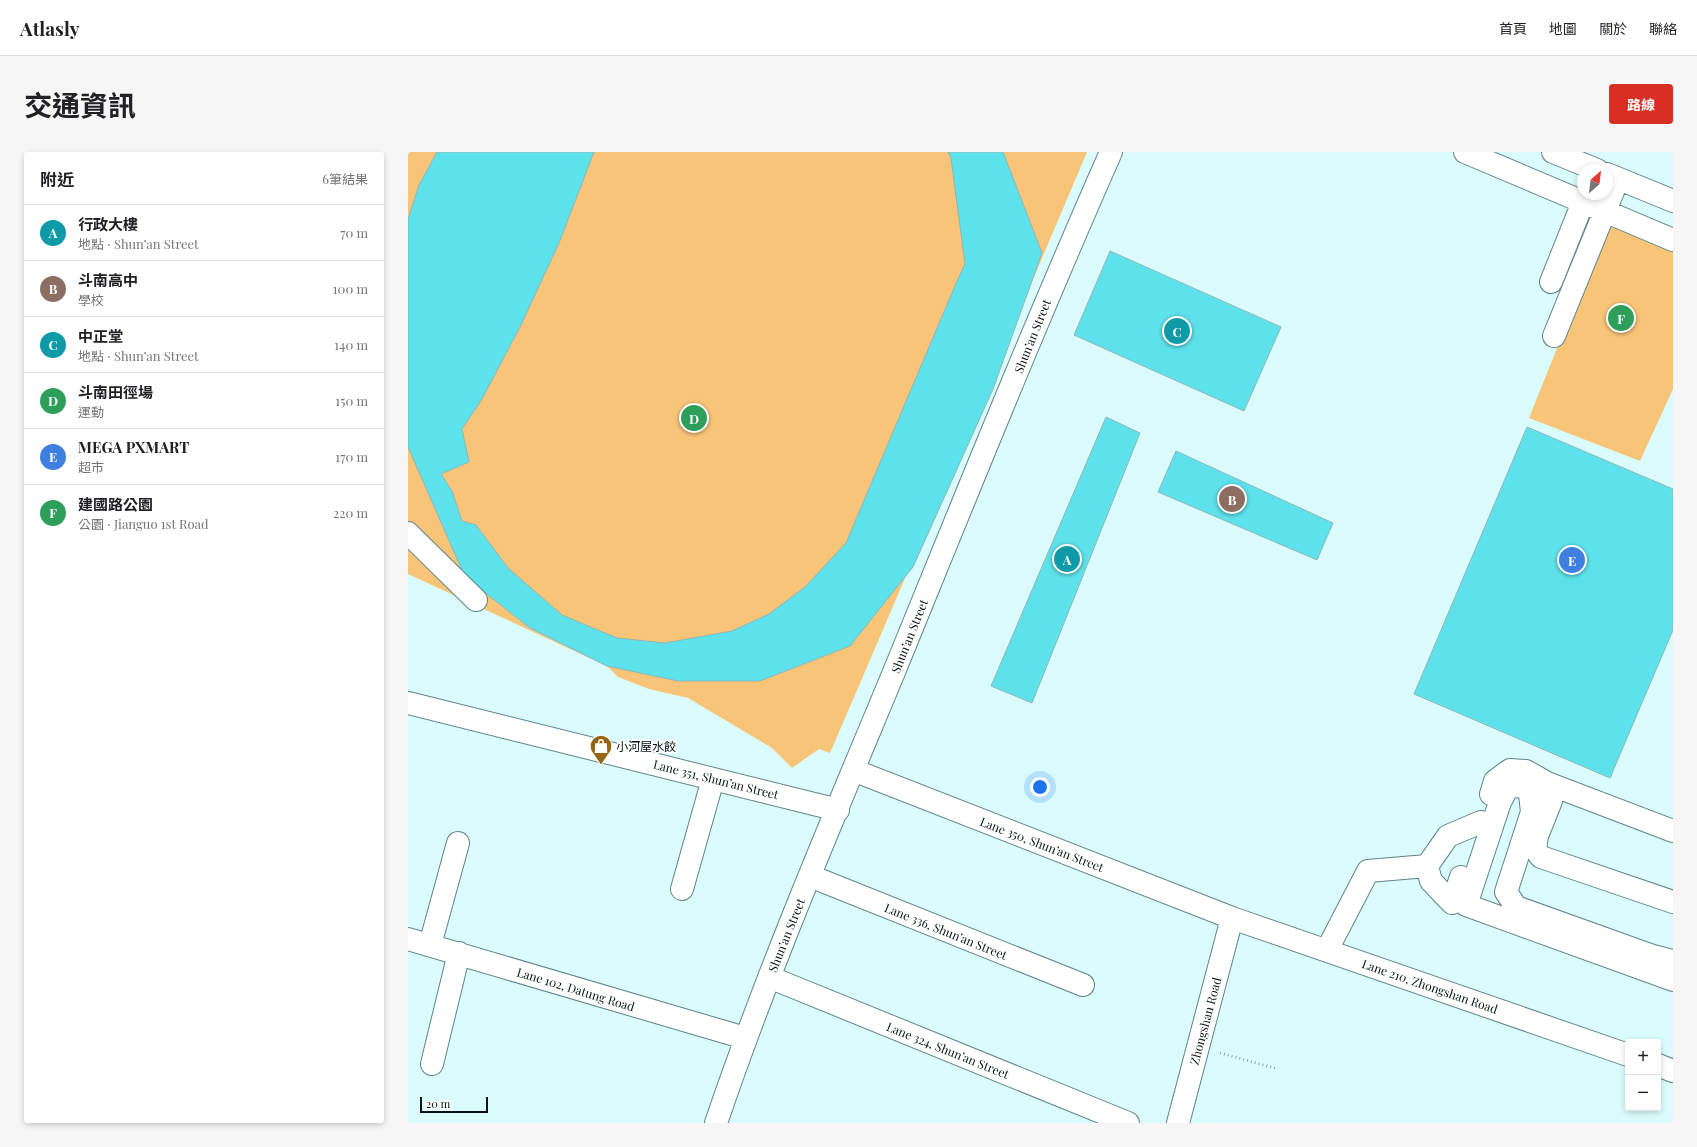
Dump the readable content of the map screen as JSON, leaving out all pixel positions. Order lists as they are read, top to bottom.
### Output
{
  "streets": {
    "street": [
      "Shun’an Street",
      "Lane 351, Shun’an Street",
      "Lane 350, Shun’an Street",
      "Lane 336, Shun’an Street",
      "Lane 210, Zhongshan Road",
      "Lane 102, Datung Road",
      "Zhongshan Road",
      "Lane 324, Shun’an Street"
    ]
  },
  "crossings": [
    ["Shun’an Street", "Lane 351, Shun’an Street"],
    ["Shun’an Street", "Lane 350, Shun’an Street"],
    ["Shun’an Street", "Lane 336, Shun’an Street"],
    ["Shun’an Street", "Lane 102, Datung Road"],
    ["Shun’an Street", "Lane 324, Shun’an Street"],
    ["Lane 350, Shun’an Street", "Lane 210, Zhongshan Road"],
    ["Lane 350, Shun’an Street", "Zhongshan Road"],
    ["Lane 210, Zhongshan Road", "Zhongshan Road"]
  ],
  "places": {
    "shop": ["小河屋水餃"]
  },
  "scale_bar": "20 m",
  "north": "top right",
  "page": {
    "header": "Atlasly",
    "nav": [
      "首頁",
      "地圖",
      "關於",
      "聯絡"
    ],
    "title": "交通資訊",
    "buttons": "路線",
    "heading": ["附近", "6筆結果"],
    "list": [
      {
        "mark": "A",
        "name": "行政大樓",
        "note": "地點 · Shun’an Street",
        "value": "70 m"
      },
      {
        "mark": "B",
        "name": "斗南高中",
        "note": "學校",
        "value": "100 m"
      },
      {
        "mark": "C",
        "name": "中正堂",
        "note": "地點 · Shun’an Street",
        "value": "140 m"
      },
      {
        "mark": "D",
        "name": "斗南田徑場",
        "note": "運動",
        "value": "150 m"
      },
      {
        "mark": "E",
        "name": "MEGA PXMART",
        "note": "超市",
        "value": "170 m"
      },
      {
        "mark": "F",
        "name": "建國路公園",
        "note": "公園 · Jianguo 1st Road",
        "value": "220 m"
      }
    ],
    "pins": [
      "F",
      "C",
      "D",
      "B",
      "A",
      "E"
    ],
    "map_buttons": ["+", "−"],
    "scale": "20 m"
  }
}
